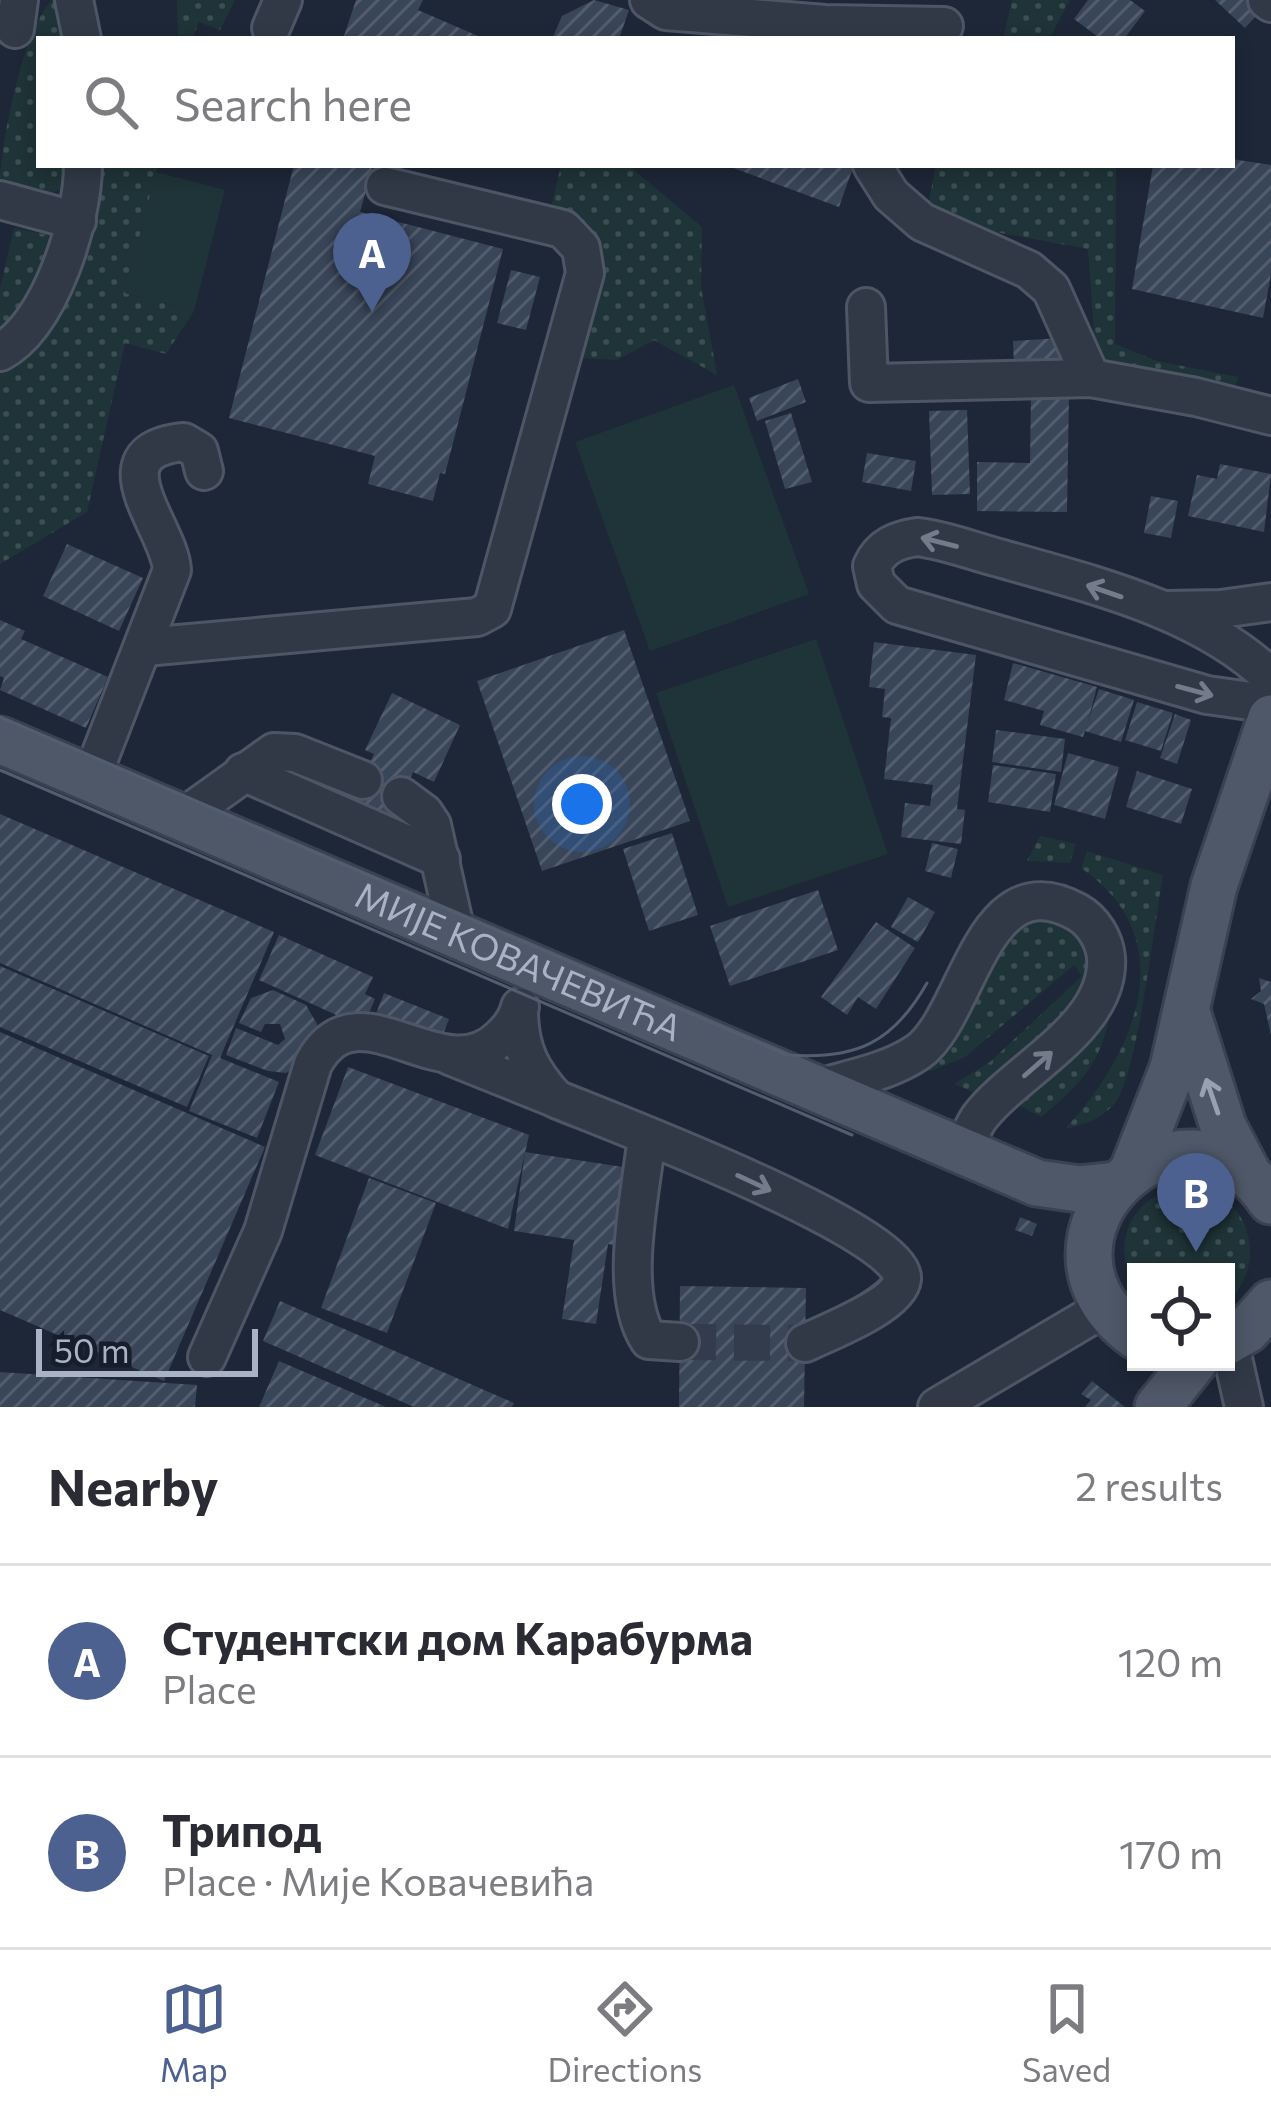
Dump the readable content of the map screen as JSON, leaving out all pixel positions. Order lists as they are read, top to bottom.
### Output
{
  "streets": {
    "main road": ["МИЈЕ КОВАЧЕВИЋА"]
  },
  "scale_bar": "50 m",
  "page": {
    "search": "Search here",
    "pins": ["A", "B"],
    "scale": "50 m",
    "heading": ["Nearby", "2 results"],
    "list": [
      {
        "mark": "A",
        "name": "Студентски дом Карабурма",
        "note": "Place",
        "value": "120 m"
      },
      {
        "mark": "B",
        "name": "Трипод",
        "note": "Place · Мије Ковачевића",
        "value": "170 m"
      }
    ],
    "nav": ["Map", "Directions", "Saved"]
  }
}
